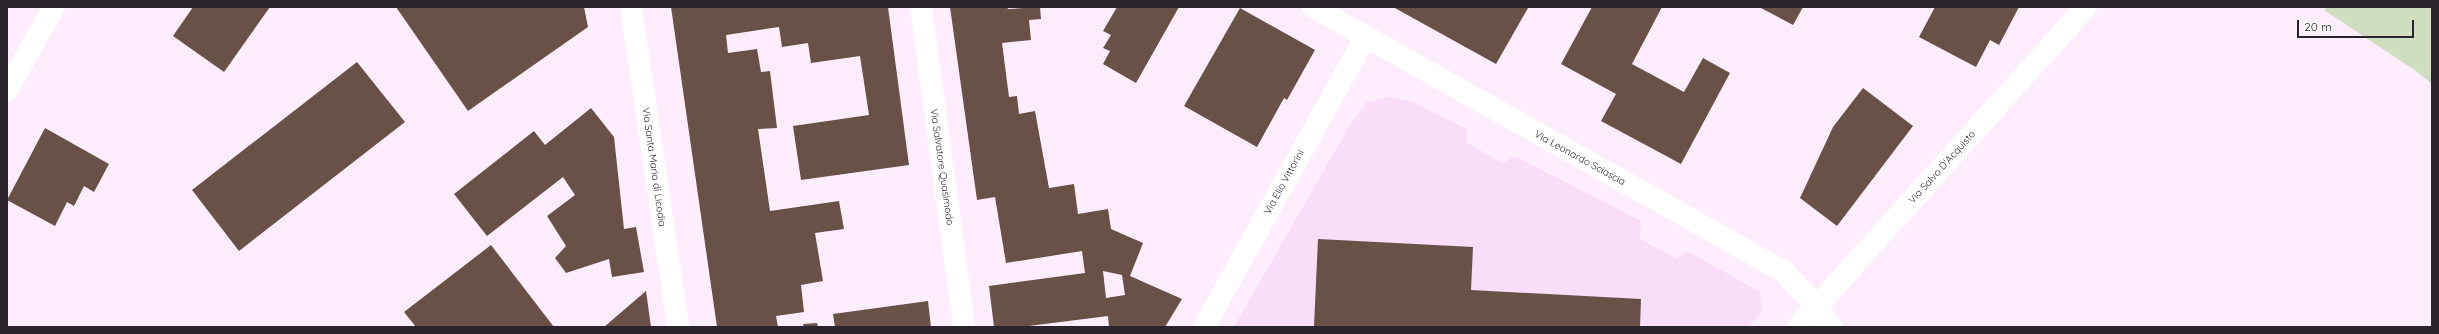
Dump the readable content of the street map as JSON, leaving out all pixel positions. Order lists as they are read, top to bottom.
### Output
{
  "streets": {
    "street": [
      "Via Leonardo Sciascia",
      "Via Santa Maria di Licodia",
      "Via Salvatore Quasimodo",
      "Via Salvo D'Acquisto",
      "Via Elio Vittorini"
    ]
  },
  "crossings": [
    ["Via Leonardo Sciascia", "Via Salvo D'Acquisto"],
    ["Via Leonardo Sciascia", "Via Elio Vittorini"]
  ],
  "scale_bar": "20 m"
}
